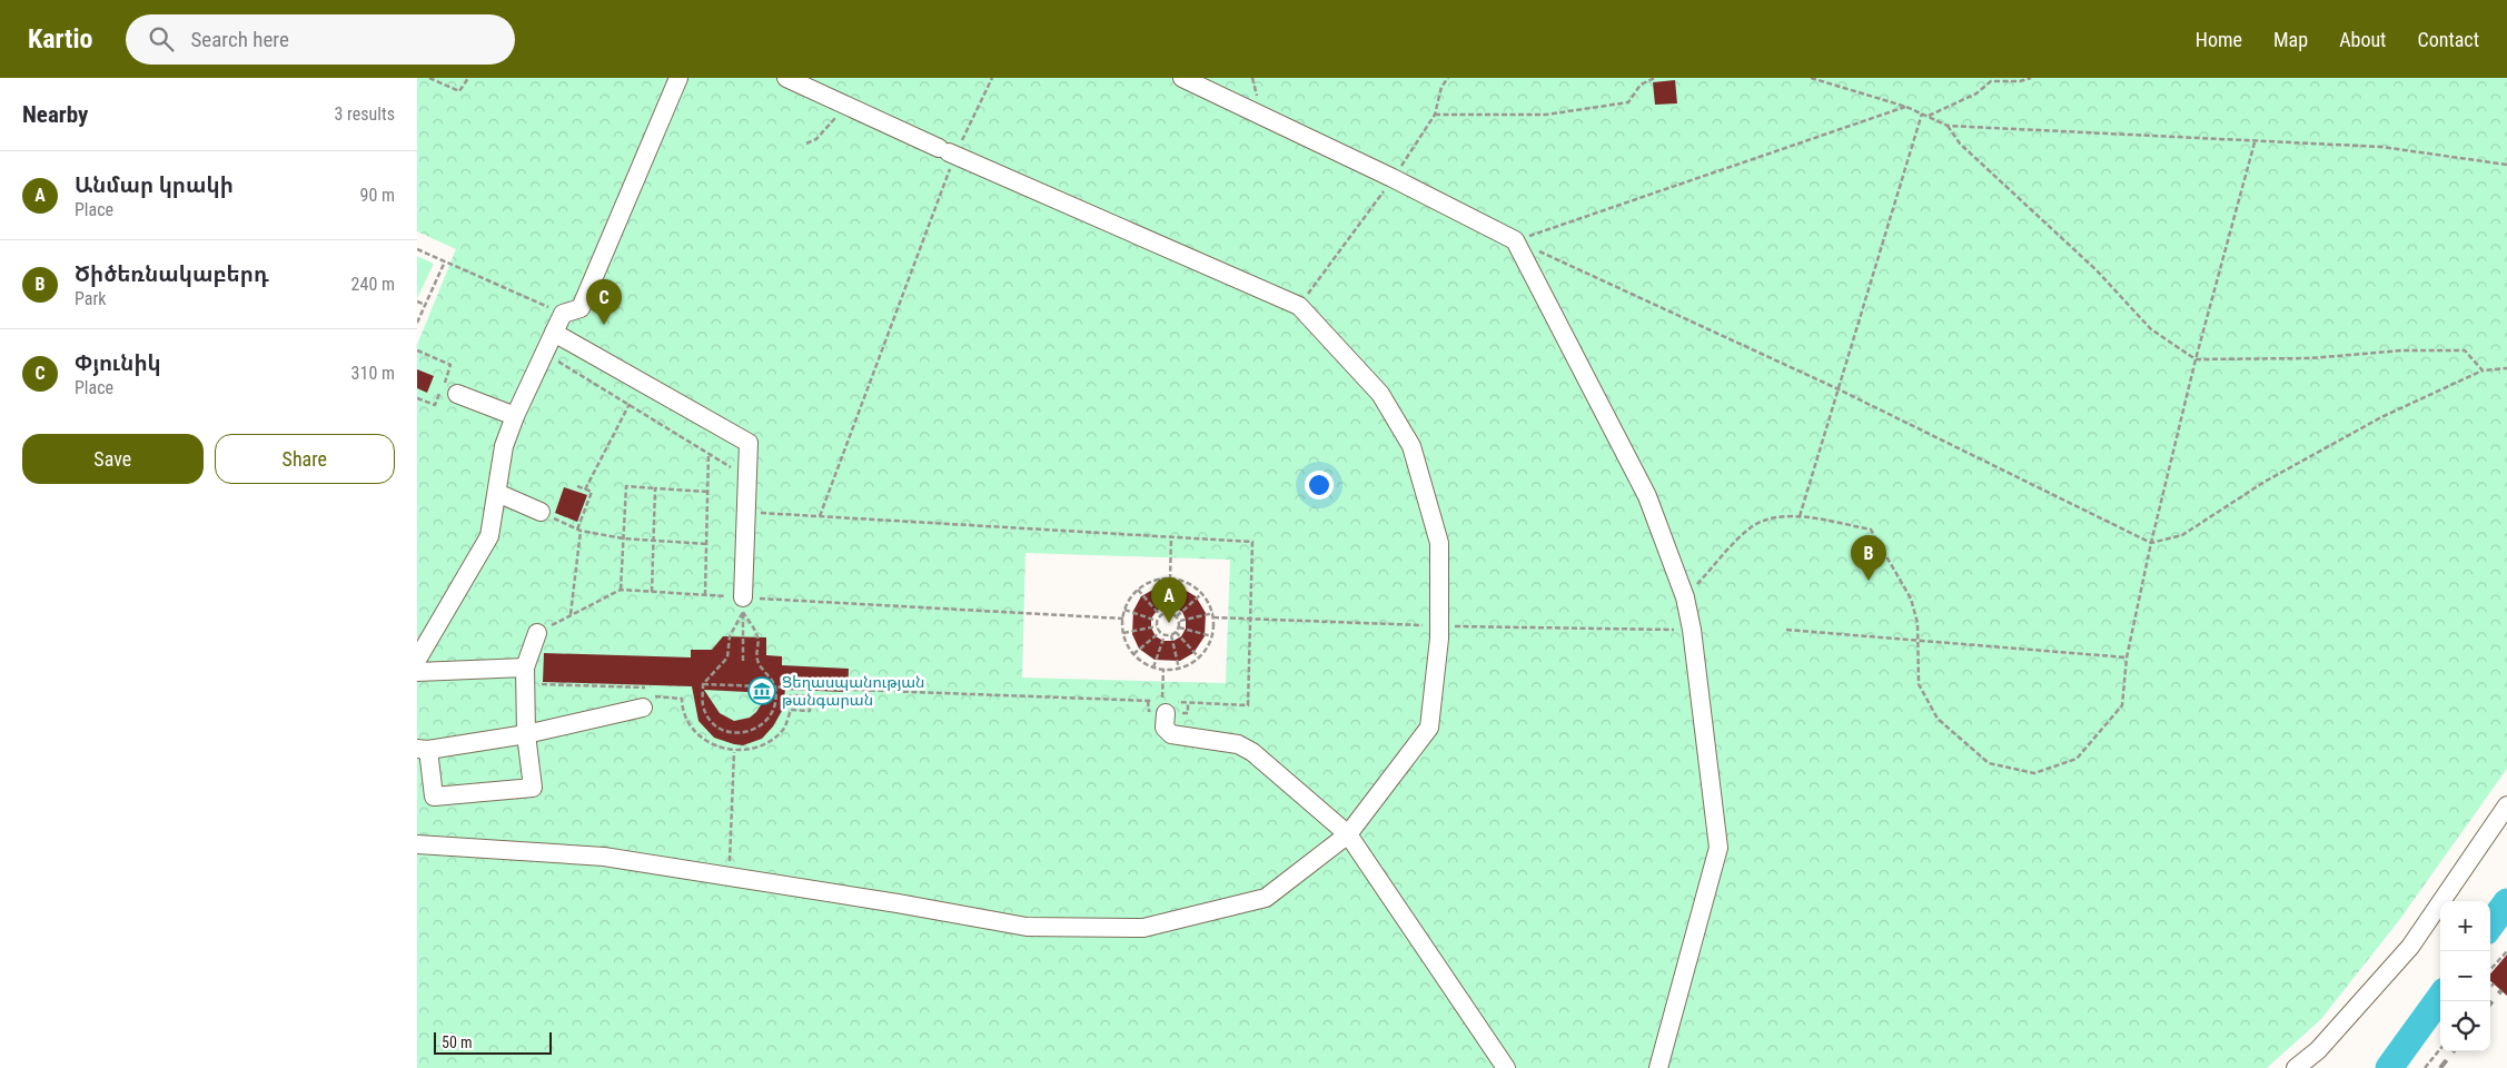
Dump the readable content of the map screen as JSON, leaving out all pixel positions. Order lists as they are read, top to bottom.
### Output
{
  "places": {
    "museum": ["Ցեղասպանության թանգարան"]
  },
  "scale_bar": "50 m",
  "page": {
    "header": "Kartio",
    "search": "Search here",
    "nav": [
      "Home",
      "Map",
      "About",
      "Contact"
    ],
    "heading": ["Nearby", "3 results"],
    "list": [
      {
        "mark": "A",
        "name": "Անմար կրակի",
        "note": "Place",
        "value": "90 m"
      },
      {
        "mark": "B",
        "name": "Ծիծեռնակաբերդ",
        "note": "Park",
        "value": "240 m"
      },
      {
        "mark": "C",
        "name": "Փյունիկ",
        "note": "Place",
        "value": "310 m"
      }
    ],
    "pins": ["C", "B", "A"],
    "buttons": ["Save", "Share"],
    "map_buttons": ["+", "−"],
    "scale": "50 m"
  }
}
